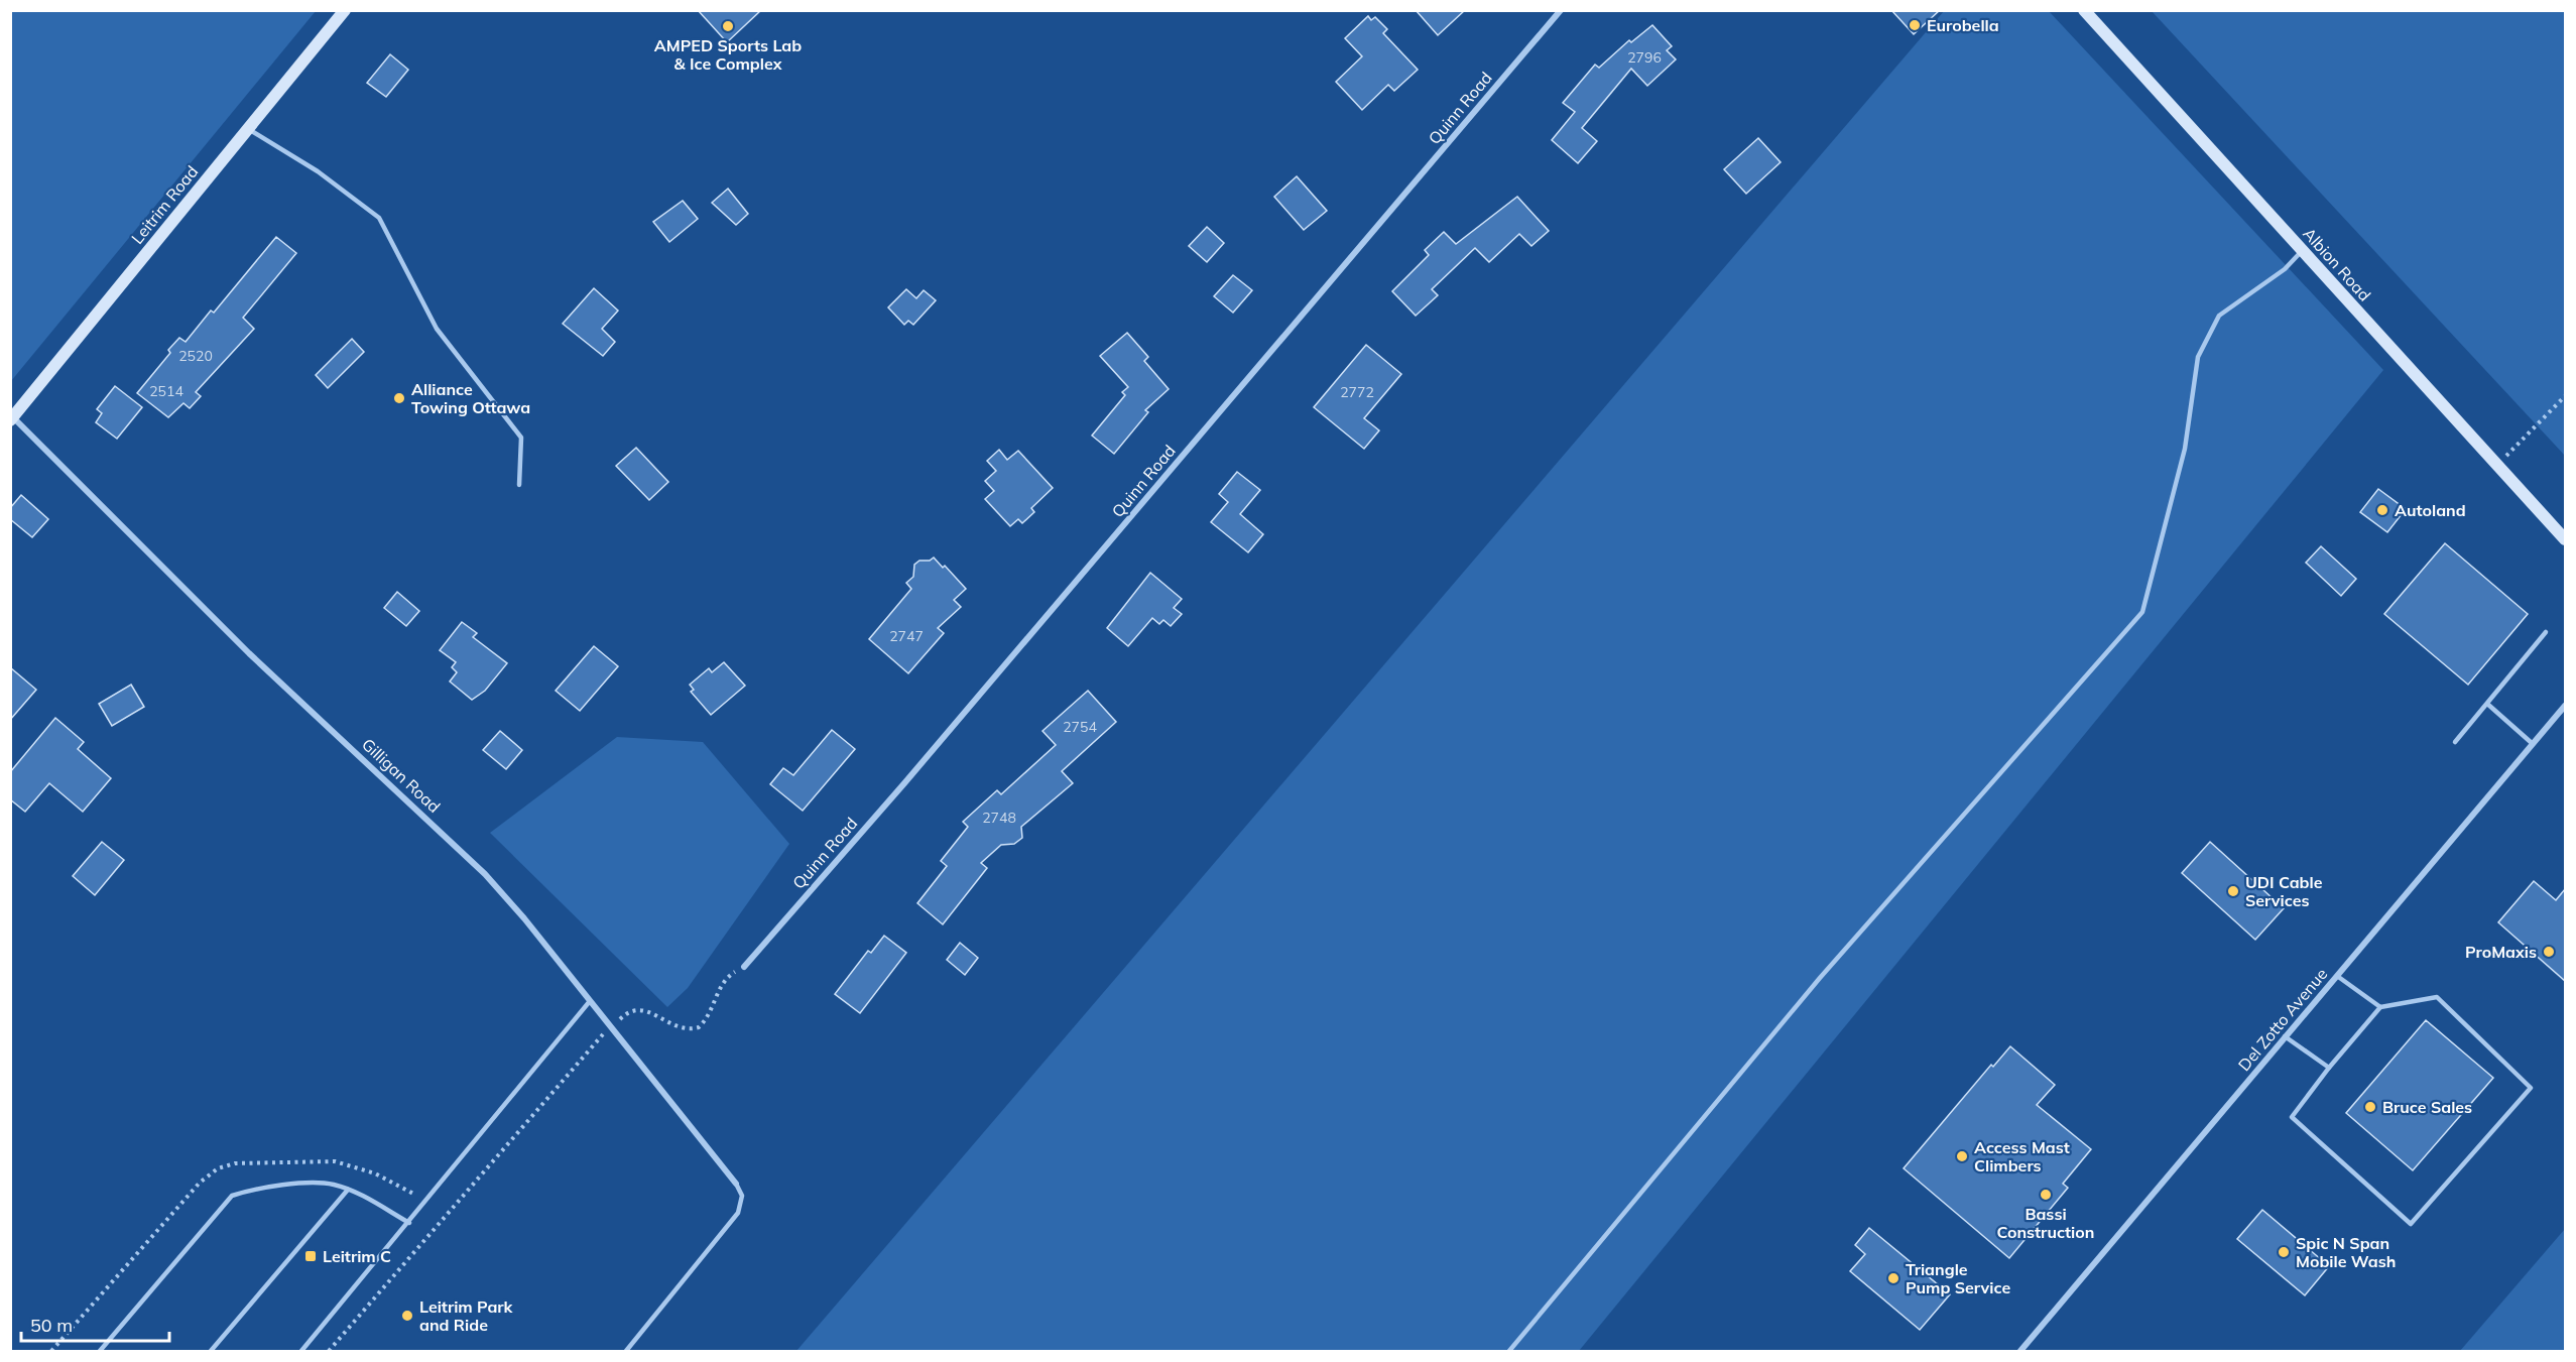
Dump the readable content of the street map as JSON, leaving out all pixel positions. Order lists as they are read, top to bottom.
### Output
{
  "streets": {
    "main road": ["Leitrim Road", "Albion Road"],
    "street": ["Quinn Road", "Gilligan Road", "Del Zotto Avenue"]
  },
  "crossings": [
    ["Leitrim Road", "Gilligan Road"]
  ],
  "places": {
    "other": [
      "Eurobella",
      "AMPED Sports Lab & Ice Complex",
      "Alliance Towing Ottawa",
      "Autoland",
      "UDI Cable Services",
      "ProMaxis",
      "Bruce Sales",
      "Access Mast Climbers",
      "Bassi Construction",
      "Spic N Span Mobile Wash",
      "Triangle Pump Service",
      "Leitrim Park and Ride"
    ],
    "transit": ["Leitrim C"]
  },
  "house_numbers": [
    "2796",
    "2520",
    "2514",
    "2772",
    "2747",
    "2754",
    "2748"
  ],
  "scale_bar": "50 m"
}
